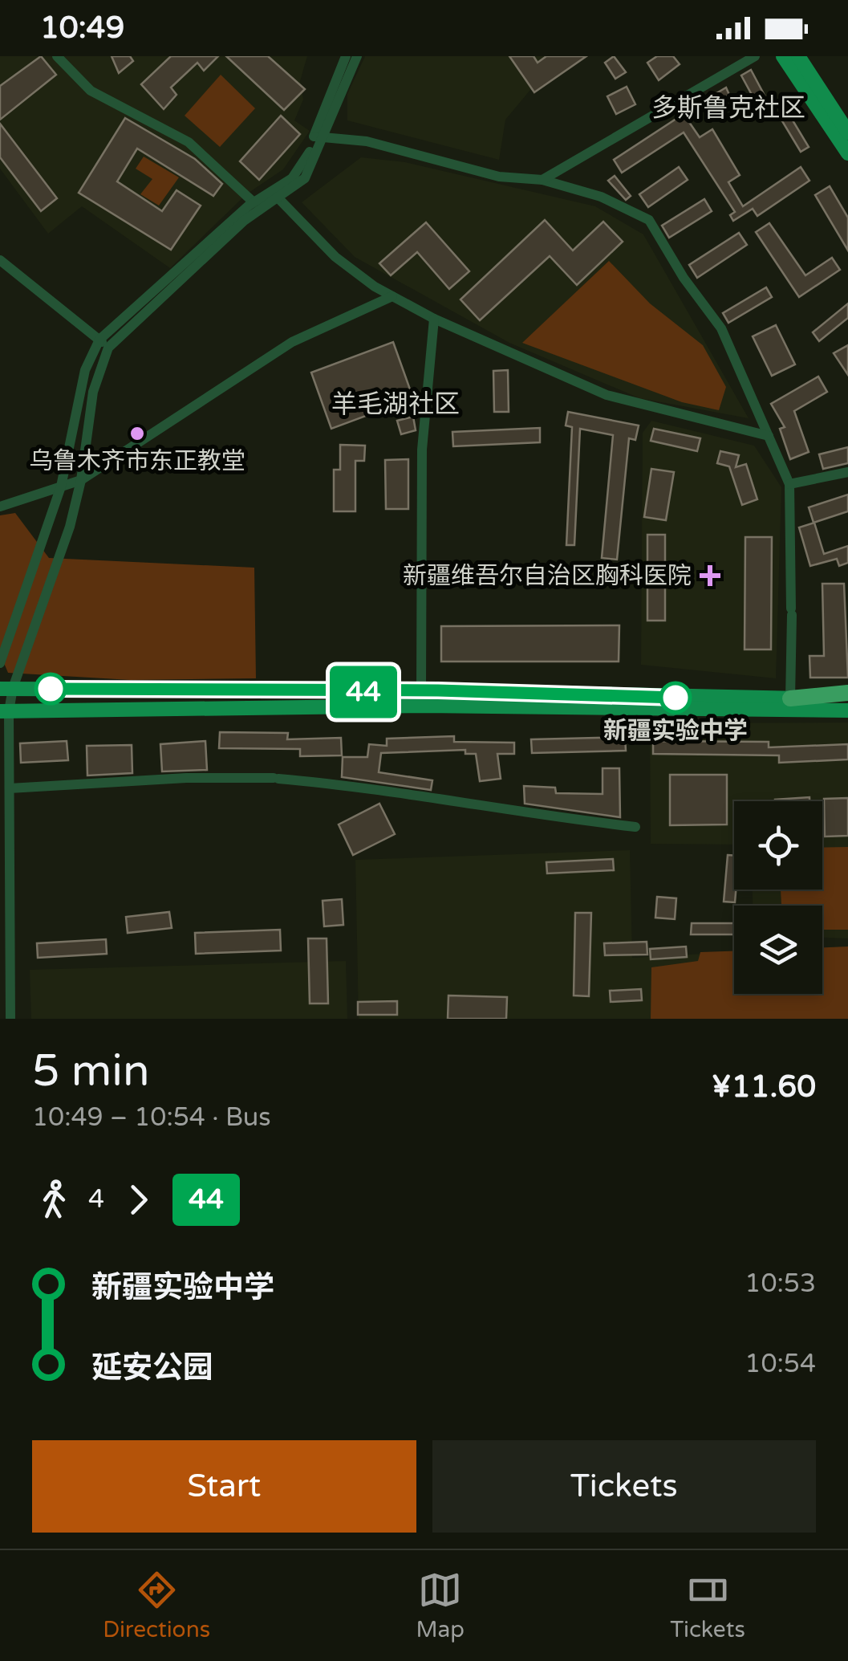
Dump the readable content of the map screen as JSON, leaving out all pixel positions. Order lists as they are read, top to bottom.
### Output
{
  "districts": ["多斯鲁克社区", "羊毛湖社区"],
  "places": {
    "other": ["乌鲁木齐市东正教堂", "新疆实验中学"],
    "health": ["新疆维吾尔自治区胸科医院"]
  },
  "lines": ["bus line 44"],
  "page": {
    "status": "10:49",
    "on_map": "44",
    "heading": ["5 min", "10:49 – 10:54 · Bus", "¥11.60"],
    "legs": ["4", "44"],
    "list": [
      {
        "name": "新疆实验中学",
        "value": "10:53"
      },
      {
        "name": "延安公园",
        "value": "10:54"
      }
    ],
    "buttons": ["Start", "Tickets"],
    "tabs": ["Directions", "Map", "Tickets"]
  }
}
